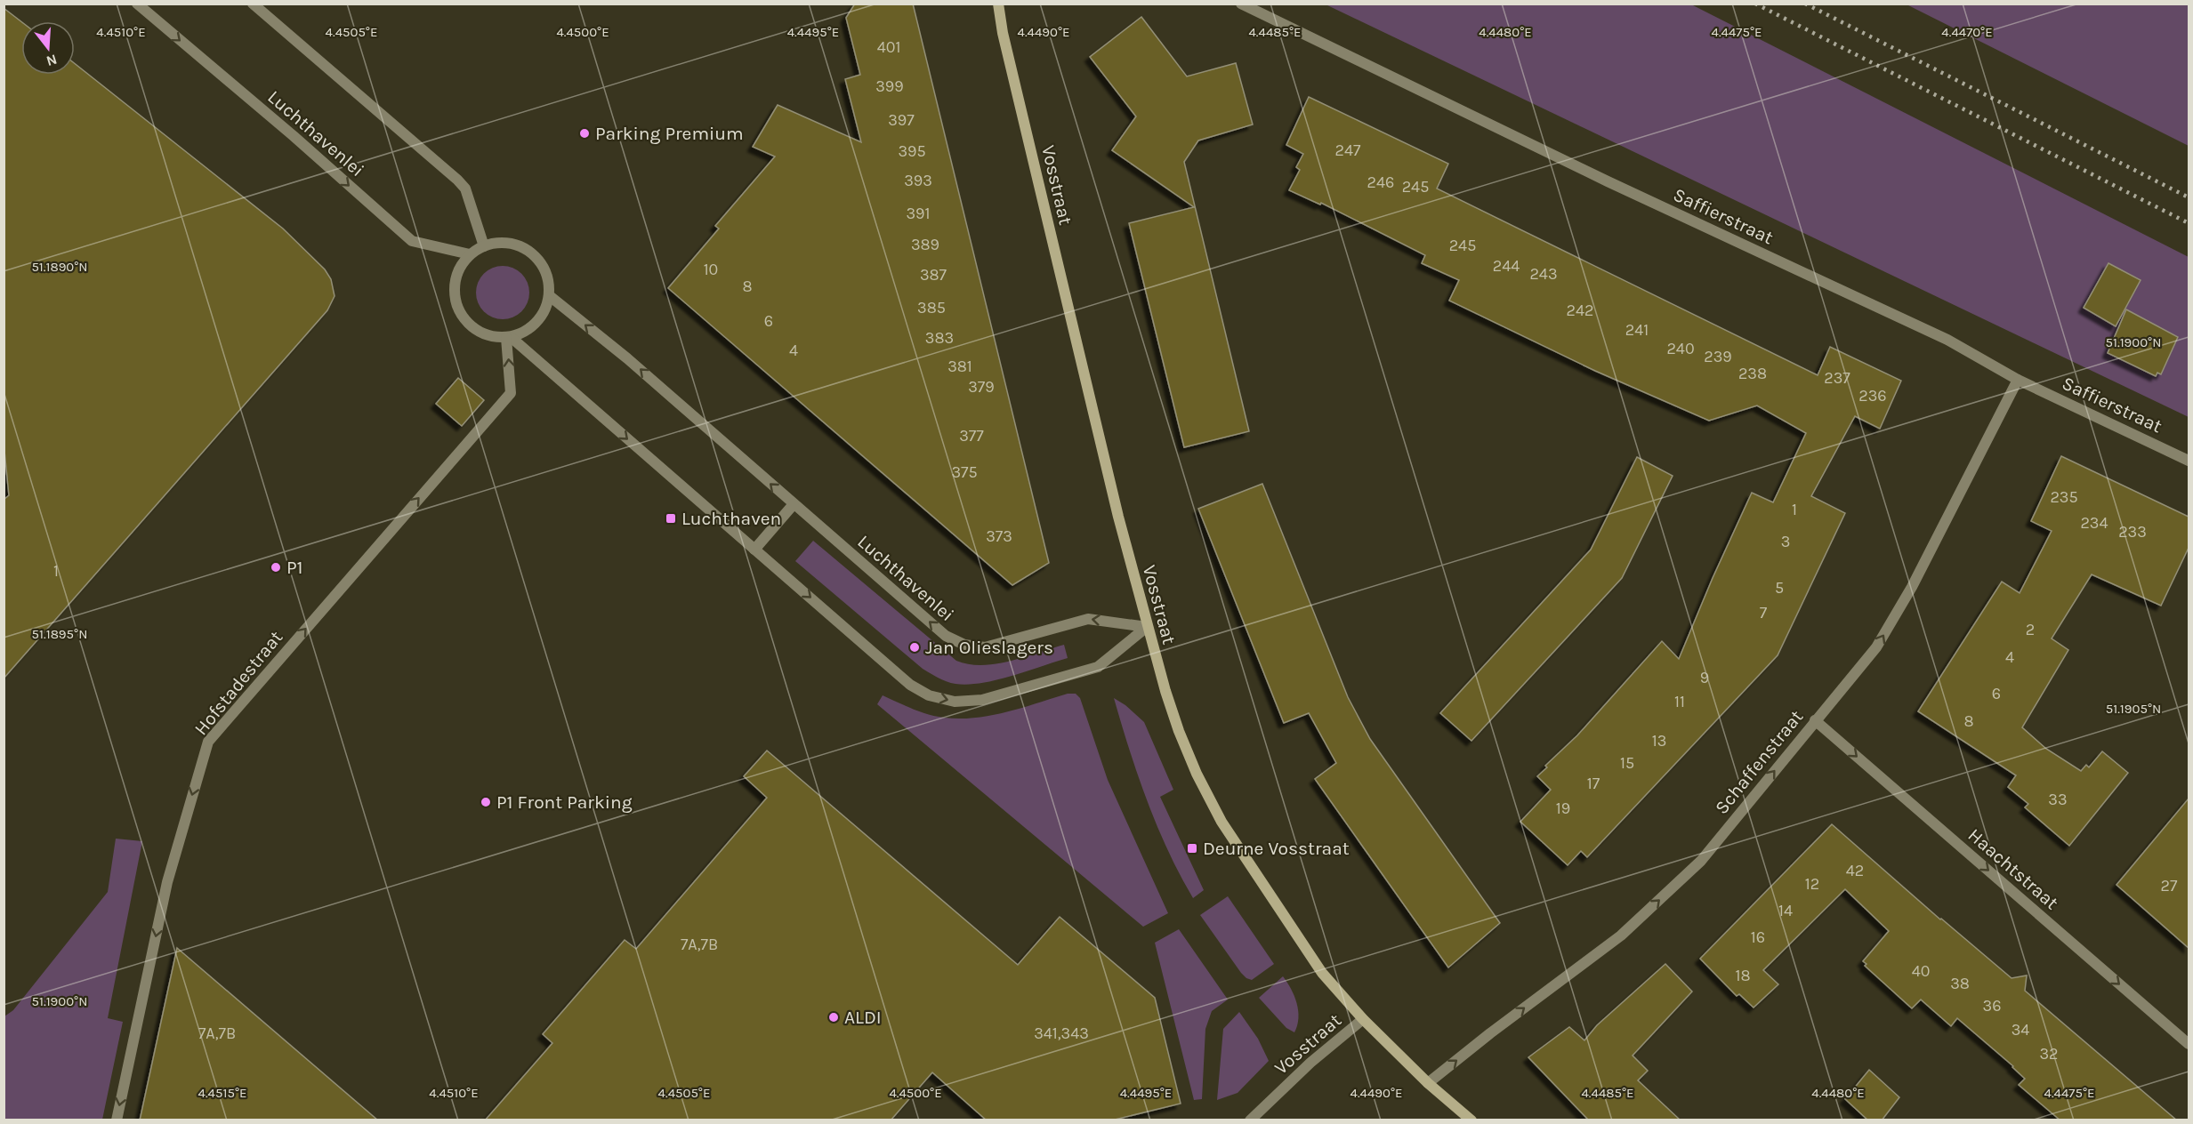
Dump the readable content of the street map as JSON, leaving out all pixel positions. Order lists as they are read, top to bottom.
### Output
{
  "streets": {
    "street": [
      "Luchthavenlei",
      "Vosstraat",
      "Saffierstraat",
      "Hofstadestraat",
      "Schaffenstraat",
      "Haachtstraat"
    ]
  },
  "crossings": [
    ["Luchthavenlei", "Vosstraat"],
    ["Luchthavenlei", "Hofstadestraat"],
    ["Saffierstraat", "Schaffenstraat"],
    ["Schaffenstraat", "Haachtstraat"]
  ],
  "one_way": ["Schaffenstraat", "Haachtstraat"],
  "places": {
    "other": [
      "Parking Premium",
      "P1",
      "Jan Olieslagers",
      "P1 Front Parking",
      "ALDI"
    ],
    "transit": ["Luchthaven", "Deurne Vosstraat"]
  },
  "house_numbers": [
    "401",
    "399",
    "397",
    "247",
    "395",
    "393",
    "246",
    "245",
    "391",
    "389",
    "245",
    "244",
    "10",
    "243",
    "387",
    "8",
    "385",
    "242",
    "6",
    "241",
    "383",
    "240",
    "4",
    "239",
    "381",
    "238",
    "237",
    "379",
    "236",
    "377",
    "375",
    "235",
    "1",
    "234",
    "233",
    "373",
    "3",
    "1",
    "5",
    "7",
    "2",
    "4",
    "9",
    "6",
    "11",
    "8",
    "13",
    "15",
    "17",
    "33",
    "19",
    "42",
    "12",
    "27",
    "14",
    "16",
    "7A,7B",
    "40",
    "18",
    "38",
    "36",
    "34",
    "7A,7B",
    "341,343",
    "32"
  ],
  "north": "bottom",
  "coordinates": [
    "4.4510°E",
    "4.4505°E",
    "4.4500°E",
    "4.4495°E",
    "4.4490°E",
    "4.4485°E",
    "4.4480°E",
    "4.4475°E",
    "4.4470°E",
    "51.1890°N",
    "51.1900°N",
    "51.1895°N",
    "51.1905°N",
    "4.4515°E"
  ]
}
